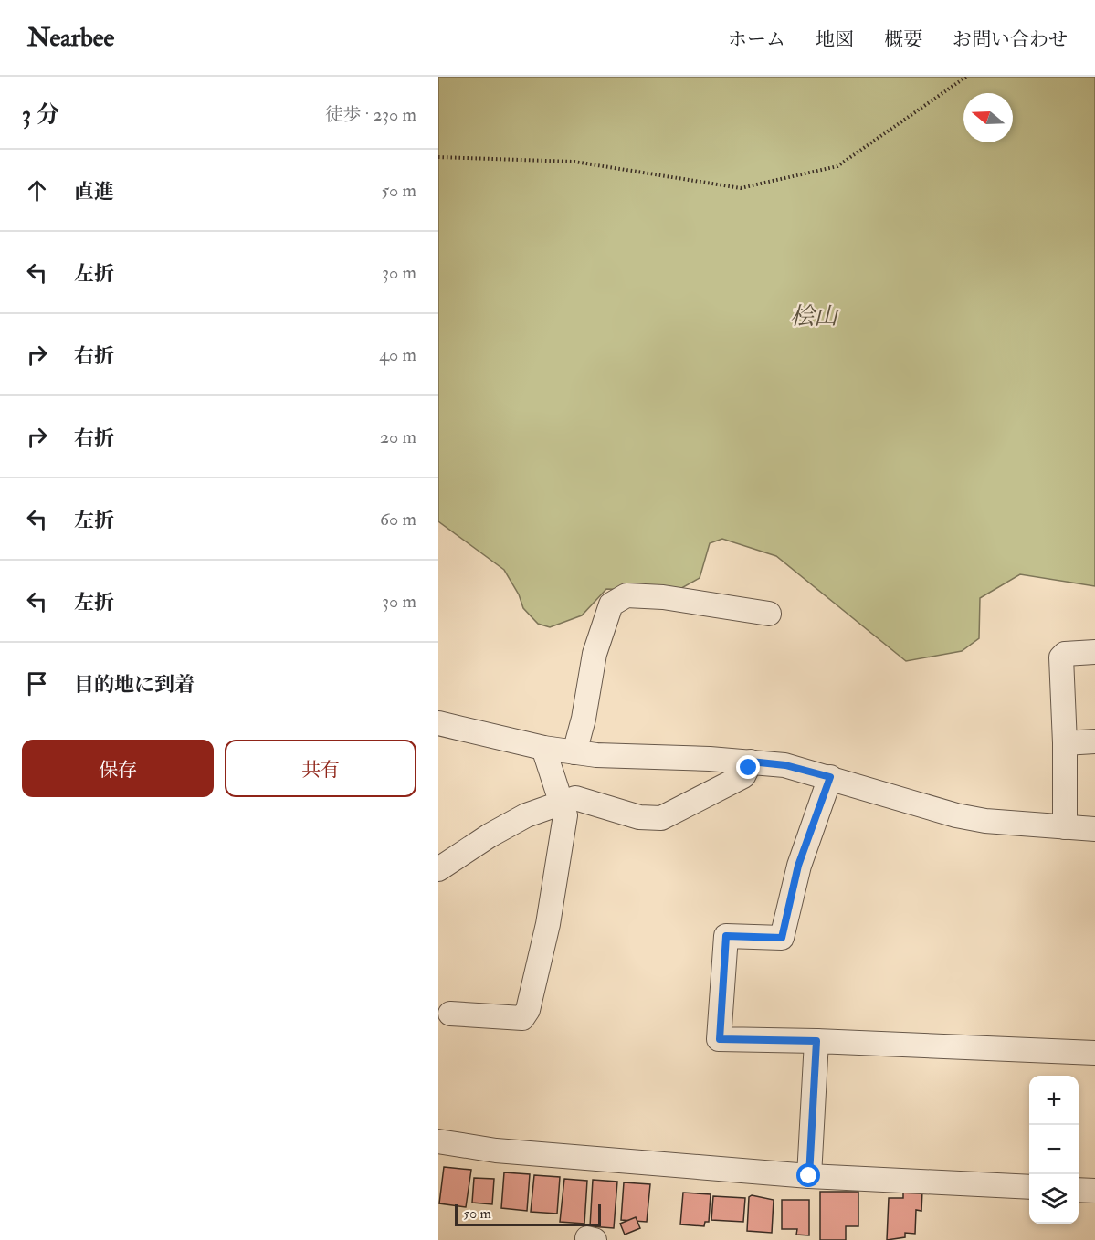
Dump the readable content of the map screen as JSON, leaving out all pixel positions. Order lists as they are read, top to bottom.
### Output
{
  "parks": ["桧山"],
  "scale_bar": "50 m",
  "north": "left",
  "page": {
    "header": "Nearbee",
    "nav": [
      "ホーム",
      "地図",
      "概要",
      "お問い合わせ"
    ],
    "heading": ["3 分", "徒歩 · 230 m"],
    "list": [
      ["直進", "50 m"],
      ["左折", "30 m"],
      ["右折", "40 m"],
      ["右折", "20 m"],
      ["左折", "60 m"],
      ["左折", "30 m"],
      "目的地に到着"
    ],
    "buttons": ["保存", "共有"],
    "map_buttons": ["+", "−"],
    "scale": "50 m"
  }
}
